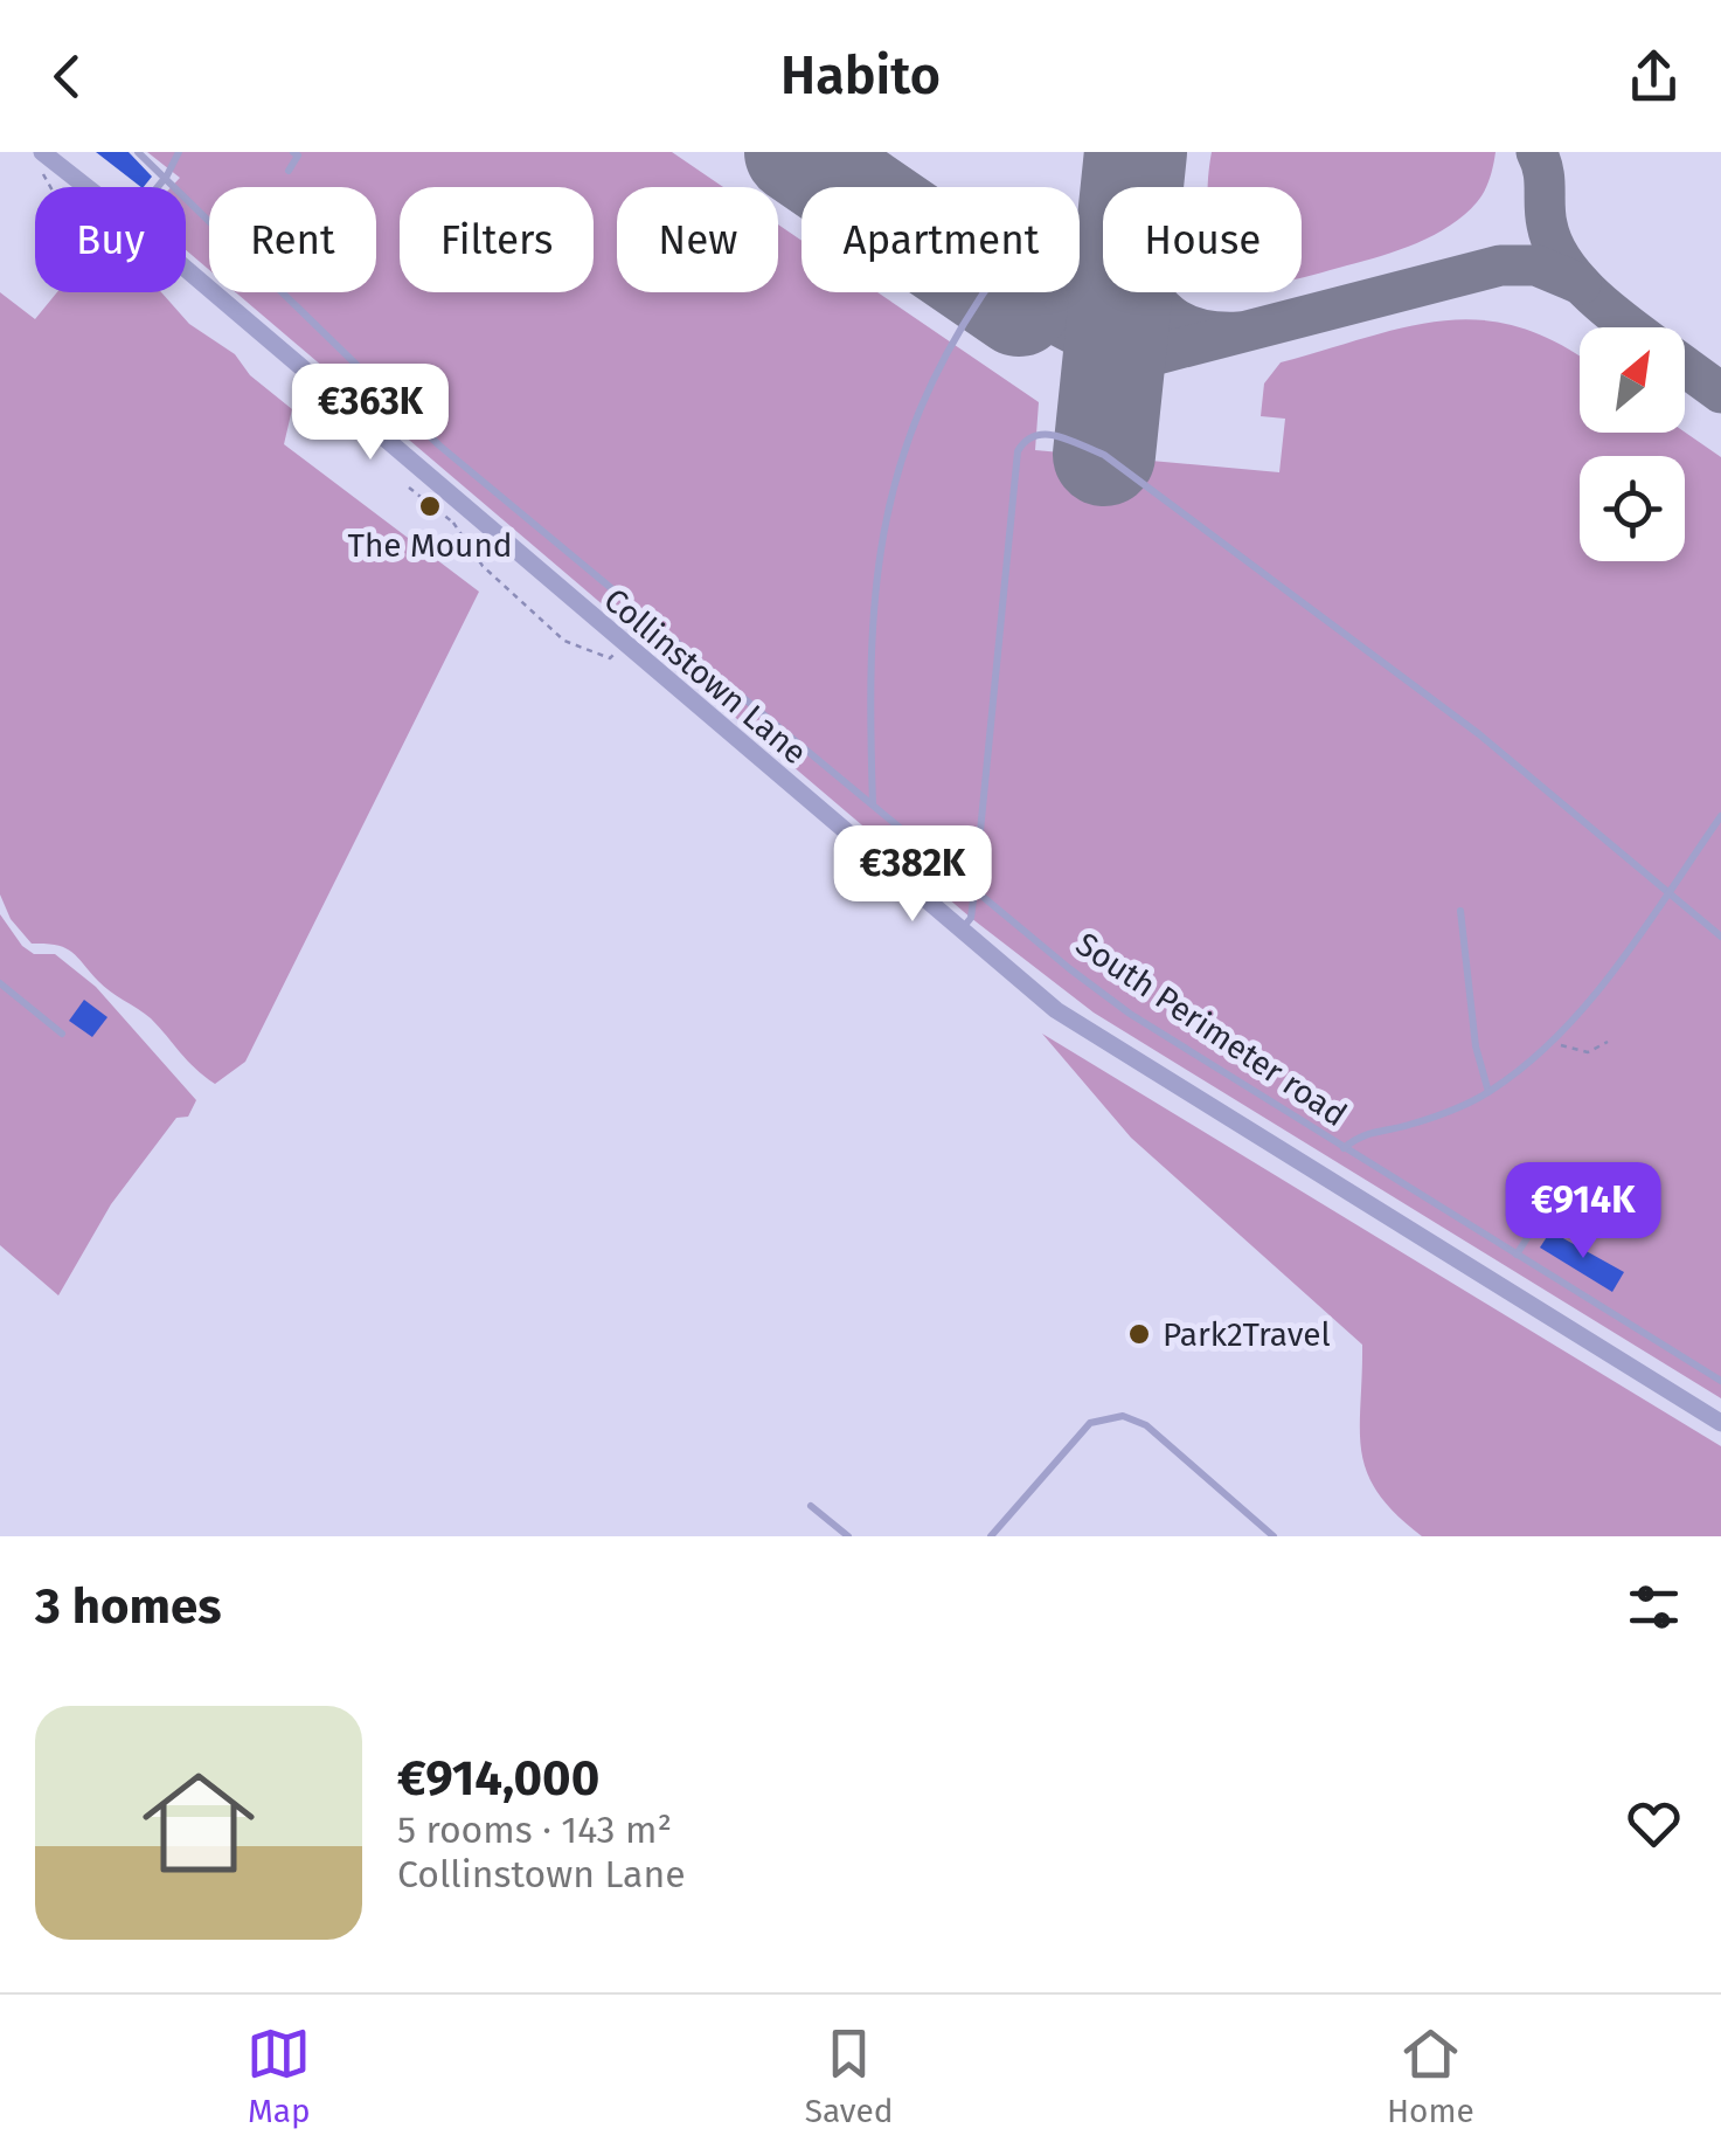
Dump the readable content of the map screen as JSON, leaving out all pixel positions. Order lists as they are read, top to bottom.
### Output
{
  "streets": {
    "street": ["Collinstown Lane"],
    "lane": ["South Perimeter road"]
  },
  "places": ["The Mound", "Park2Travel"],
  "north": "top right",
  "page": {
    "header": "Habito",
    "chip": [
      "Buy",
      "Rent",
      "Filters",
      "New",
      "Apartment",
      "House"
    ],
    "price": ["€363K", "€382K", "€914K"],
    "heading": "3 homes",
    "list": [
      {
        "name": "€914,000",
        "note": "5 rooms · 143 m² · Collinstown Lane"
      }
    ],
    "tabs": ["Map", "Saved", "Home"]
  }
}
